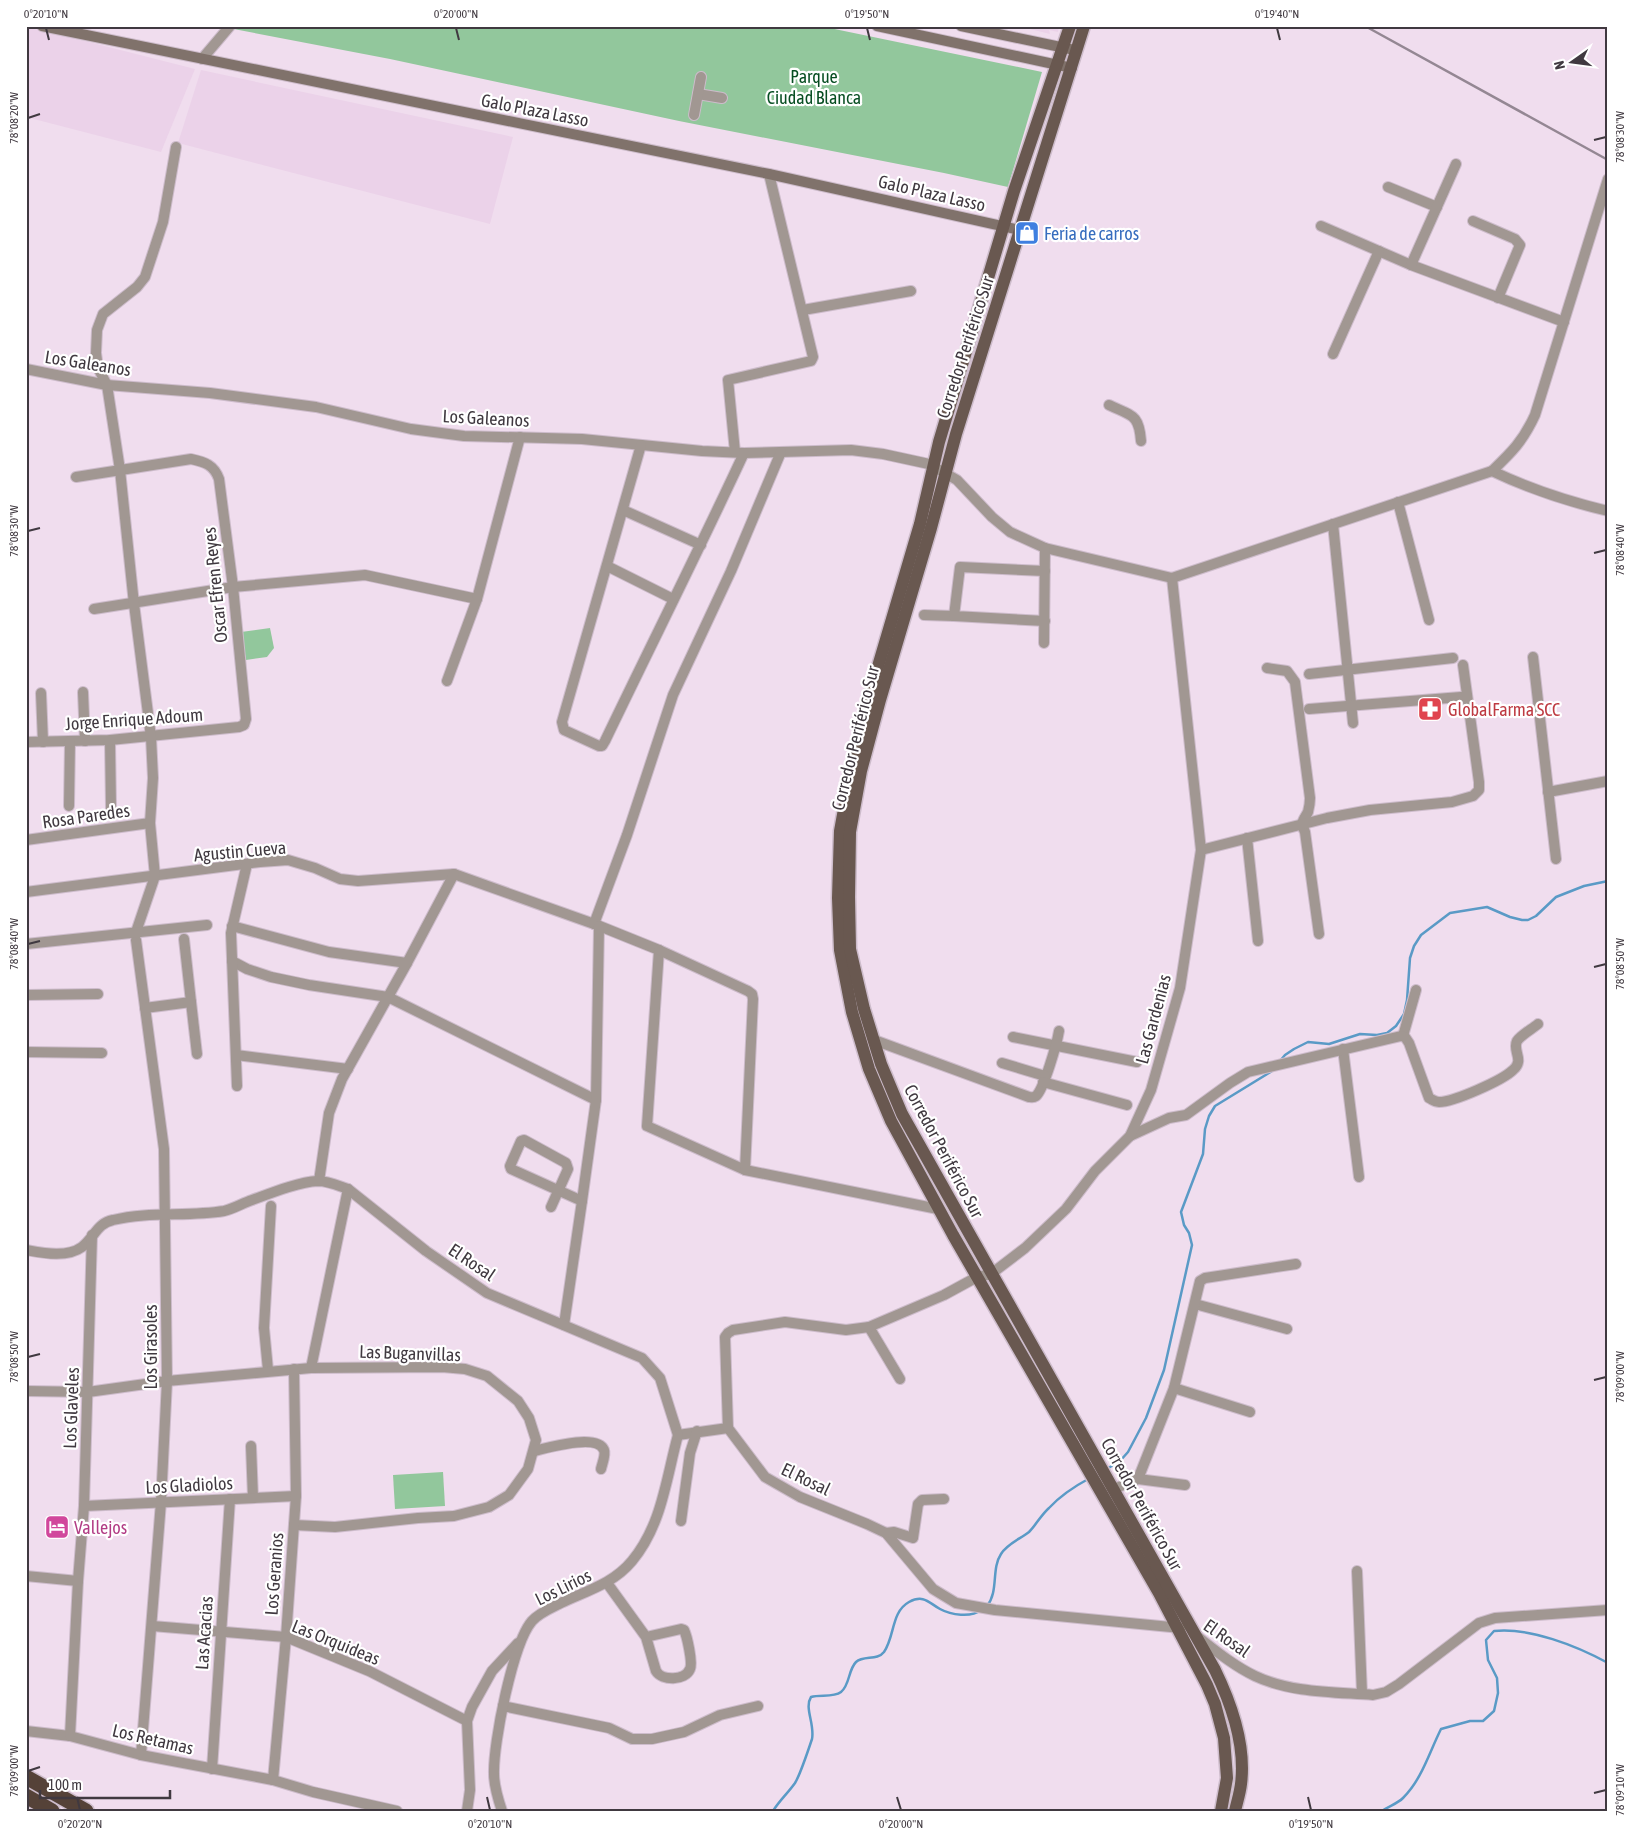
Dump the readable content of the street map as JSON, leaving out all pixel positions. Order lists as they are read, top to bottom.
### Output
{
  "streets": {
    "main road": ["Corredor Periférico Sur"],
    "street": [
      "Galo Plaza Lasso",
      "Los Galeanos",
      "Oscar Efren Reyes",
      "Jorge Enrique Adoum",
      "Rosa Paredes",
      "Agustin Cueva",
      "Las Gardenias",
      "El Rosal",
      "Los Girasoles",
      "Las Buganvillas",
      "Los Glaveles",
      "Los Gladiolos",
      "Los Geranios",
      "Los Lirios",
      "Las Acacias",
      "Las Orquideas",
      "Los Retamas"
    ]
  },
  "crossings": [
    ["Galo Plaza Lasso", "Corredor Periférico Sur"],
    ["Corredor Periférico Sur", "Los Galeanos"],
    ["Corredor Periférico Sur", "Las Gardenias"],
    ["Corredor Periférico Sur", "El Rosal"],
    ["Los Galeanos", "Las Gardenias"],
    ["Oscar Efren Reyes", "Jorge Enrique Adoum"],
    ["Las Gardenias", "El Rosal"],
    ["El Rosal", "Los Girasoles"],
    ["El Rosal", "Los Glaveles"],
    ["El Rosal", "Los Lirios"],
    ["Los Girasoles", "Las Buganvillas"],
    ["Los Girasoles", "Los Gladiolos"],
    ["Los Girasoles", "Las Orquideas"],
    ["Los Girasoles", "Los Retamas"],
    ["Las Buganvillas", "Los Glaveles"],
    ["Las Buganvillas", "Los Geranios"],
    ["Los Glaveles", "Los Gladiolos"],
    ["Los Glaveles", "Los Retamas"],
    ["Los Gladiolos", "Los Geranios"],
    ["Los Gladiolos", "Las Acacias"],
    ["Los Geranios", "Las Orquideas"],
    ["Los Geranios", "Los Retamas"],
    ["Las Acacias", "Las Orquideas"],
    ["Las Acacias", "Los Retamas"]
  ],
  "parks": ["Parque Ciudad Blanca"],
  "places": {
    "shop": ["Feria de carros"],
    "pharmacy": ["GlobalFarma SCC"],
    "hotel": ["Vallejos"]
  },
  "scale_bar": "100 m",
  "north": "left",
  "coordinates": [
    "0°20'10\"N",
    "0°20'00\"N",
    "0°19'50\"N",
    "0°19'40\"N",
    "78°08'20\"W",
    "78°08'30\"W",
    "78°08'40\"W",
    "78°08'50\"W",
    "78°09'00\"W",
    "78°09'10\"W",
    "0°20'20\"N"
  ]
}
